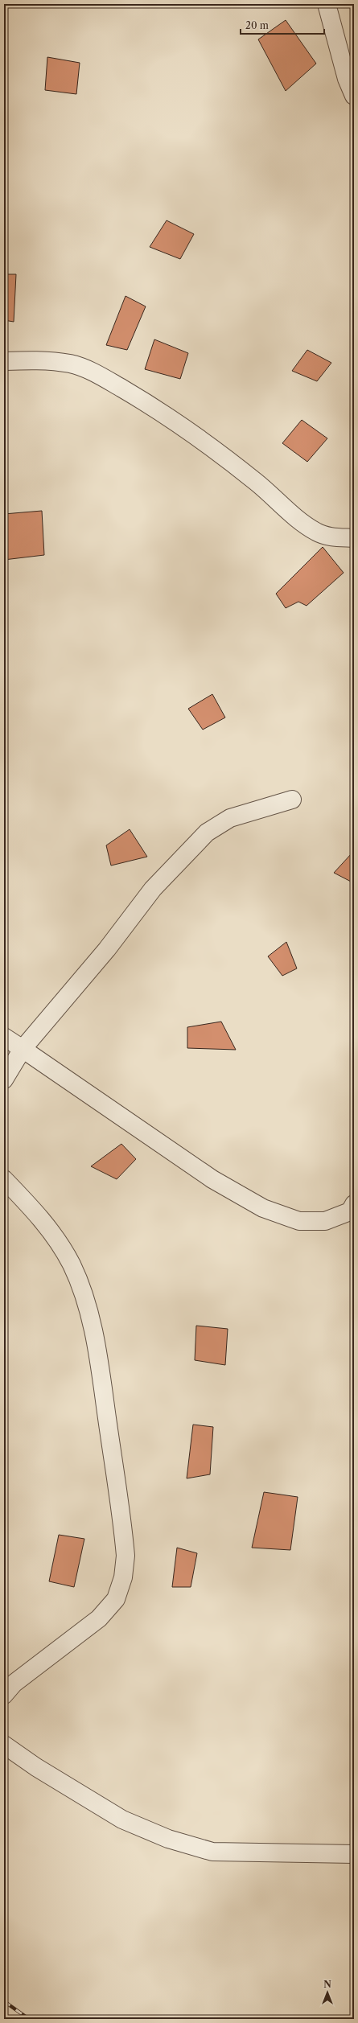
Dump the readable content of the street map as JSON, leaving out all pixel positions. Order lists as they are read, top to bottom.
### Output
{
  "scale_bar": "20 m",
  "north": "top"
}
